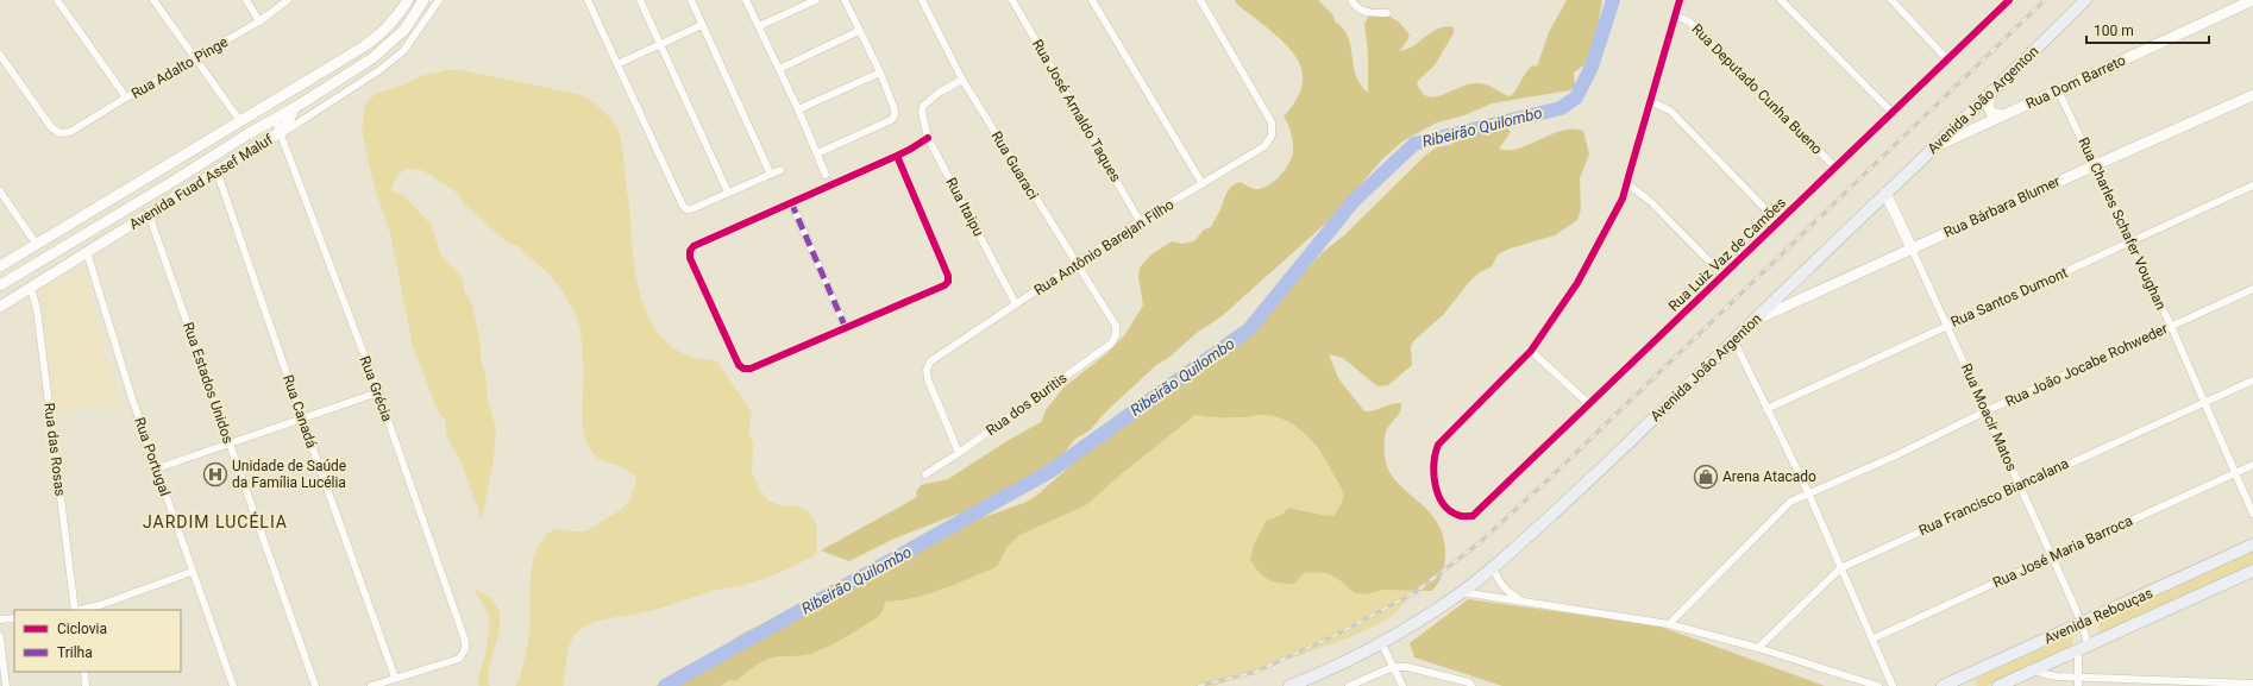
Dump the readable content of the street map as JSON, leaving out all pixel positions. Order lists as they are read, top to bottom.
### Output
{
  "streets": {
    "main road": [
      "Rua Dom Barreto",
      "Avenida João Argenton",
      "Avenida Fuad Assef Maluf",
      "Rua Bárbara Blumer",
      "Rua Moacir Matos",
      "Avenida Rebouças"
    ],
    "street": [
      "Rua Adalto Pinge",
      "Rua Deputado Cunha Bueno",
      "Rua José Arnaldo Taques",
      "Rua Guaraci",
      "Rua Itaipu",
      "Rua Charles Schafer Voughan",
      "Rua Antônio Barejan Filho",
      "Rua Luiz Vaz de Camões",
      "Rua Santos Dumont",
      "Rua João Jocabe Rohweder",
      "Rua Estados Unidos",
      "Rua Grécia",
      "Rua dos Buritis",
      "Rua Canadá",
      "Rua das Rosas",
      "Rua Portugal",
      "Rua Francisco Biancalana",
      "Rua José Maria Barroca"
    ]
  },
  "crossings": [
    ["Rua Dom Barreto", "Avenida João Argenton"],
    ["Rua Dom Barreto", "Rua Charles Schafer Voughan"],
    ["Rua Deputado Cunha Bueno", "Rua Luiz Vaz de Camões"],
    ["Avenida João Argenton", "Rua Bárbara Blumer"],
    ["Avenida João Argenton", "Rua Moacir Matos"],
    ["Rua José Arnaldo Taques", "Rua Antônio Barejan Filho"],
    ["Rua Guaraci", "Rua Itaipu"],
    ["Rua Guaraci", "Rua Antônio Barejan Filho"],
    ["Rua Guaraci", "Rua dos Buritis"],
    ["Avenida Fuad Assef Maluf", "Rua Estados Unidos"],
    ["Avenida Fuad Assef Maluf", "Rua Grécia"],
    ["Avenida Fuad Assef Maluf", "Rua Canadá"],
    ["Avenida Fuad Assef Maluf", "Rua das Rosas"],
    ["Avenida Fuad Assef Maluf", "Rua Portugal"],
    ["Rua Itaipu", "Rua Antônio Barejan Filho"],
    ["Rua Bárbara Blumer", "Rua Charles Schafer Voughan"],
    ["Rua Bárbara Blumer", "Rua Moacir Matos"],
    ["Rua Charles Schafer Voughan", "Rua Santos Dumont"],
    ["Rua Charles Schafer Voughan", "Rua João Jocabe Rohweder"],
    ["Rua Charles Schafer Voughan", "Rua Francisco Biancalana"],
    ["Rua Charles Schafer Voughan", "Rua José Maria Barroca"],
    ["Rua Antônio Barejan Filho", "Rua dos Buritis"],
    ["Rua Santos Dumont", "Rua Moacir Matos"],
    ["Rua João Jocabe Rohweder", "Rua Moacir Matos"],
    ["Rua Grécia", "Rua Canadá"],
    ["Rua Moacir Matos", "Rua Francisco Biancalana"],
    ["Rua Moacir Matos", "Rua José Maria Barroca"],
    ["Rua Moacir Matos", "Avenida Rebouças"]
  ],
  "districts": ["JARDIM LUCÉLIA"],
  "water": ["Ribeirão Quilombo"],
  "places": {
    "hospital": ["Unidade de Saúde da Família Lucélia"],
    "shop": ["Arena Atacado"]
  },
  "legend": ["Ciclovia", "Trilha"],
  "scale_bar": "100 m"
}
